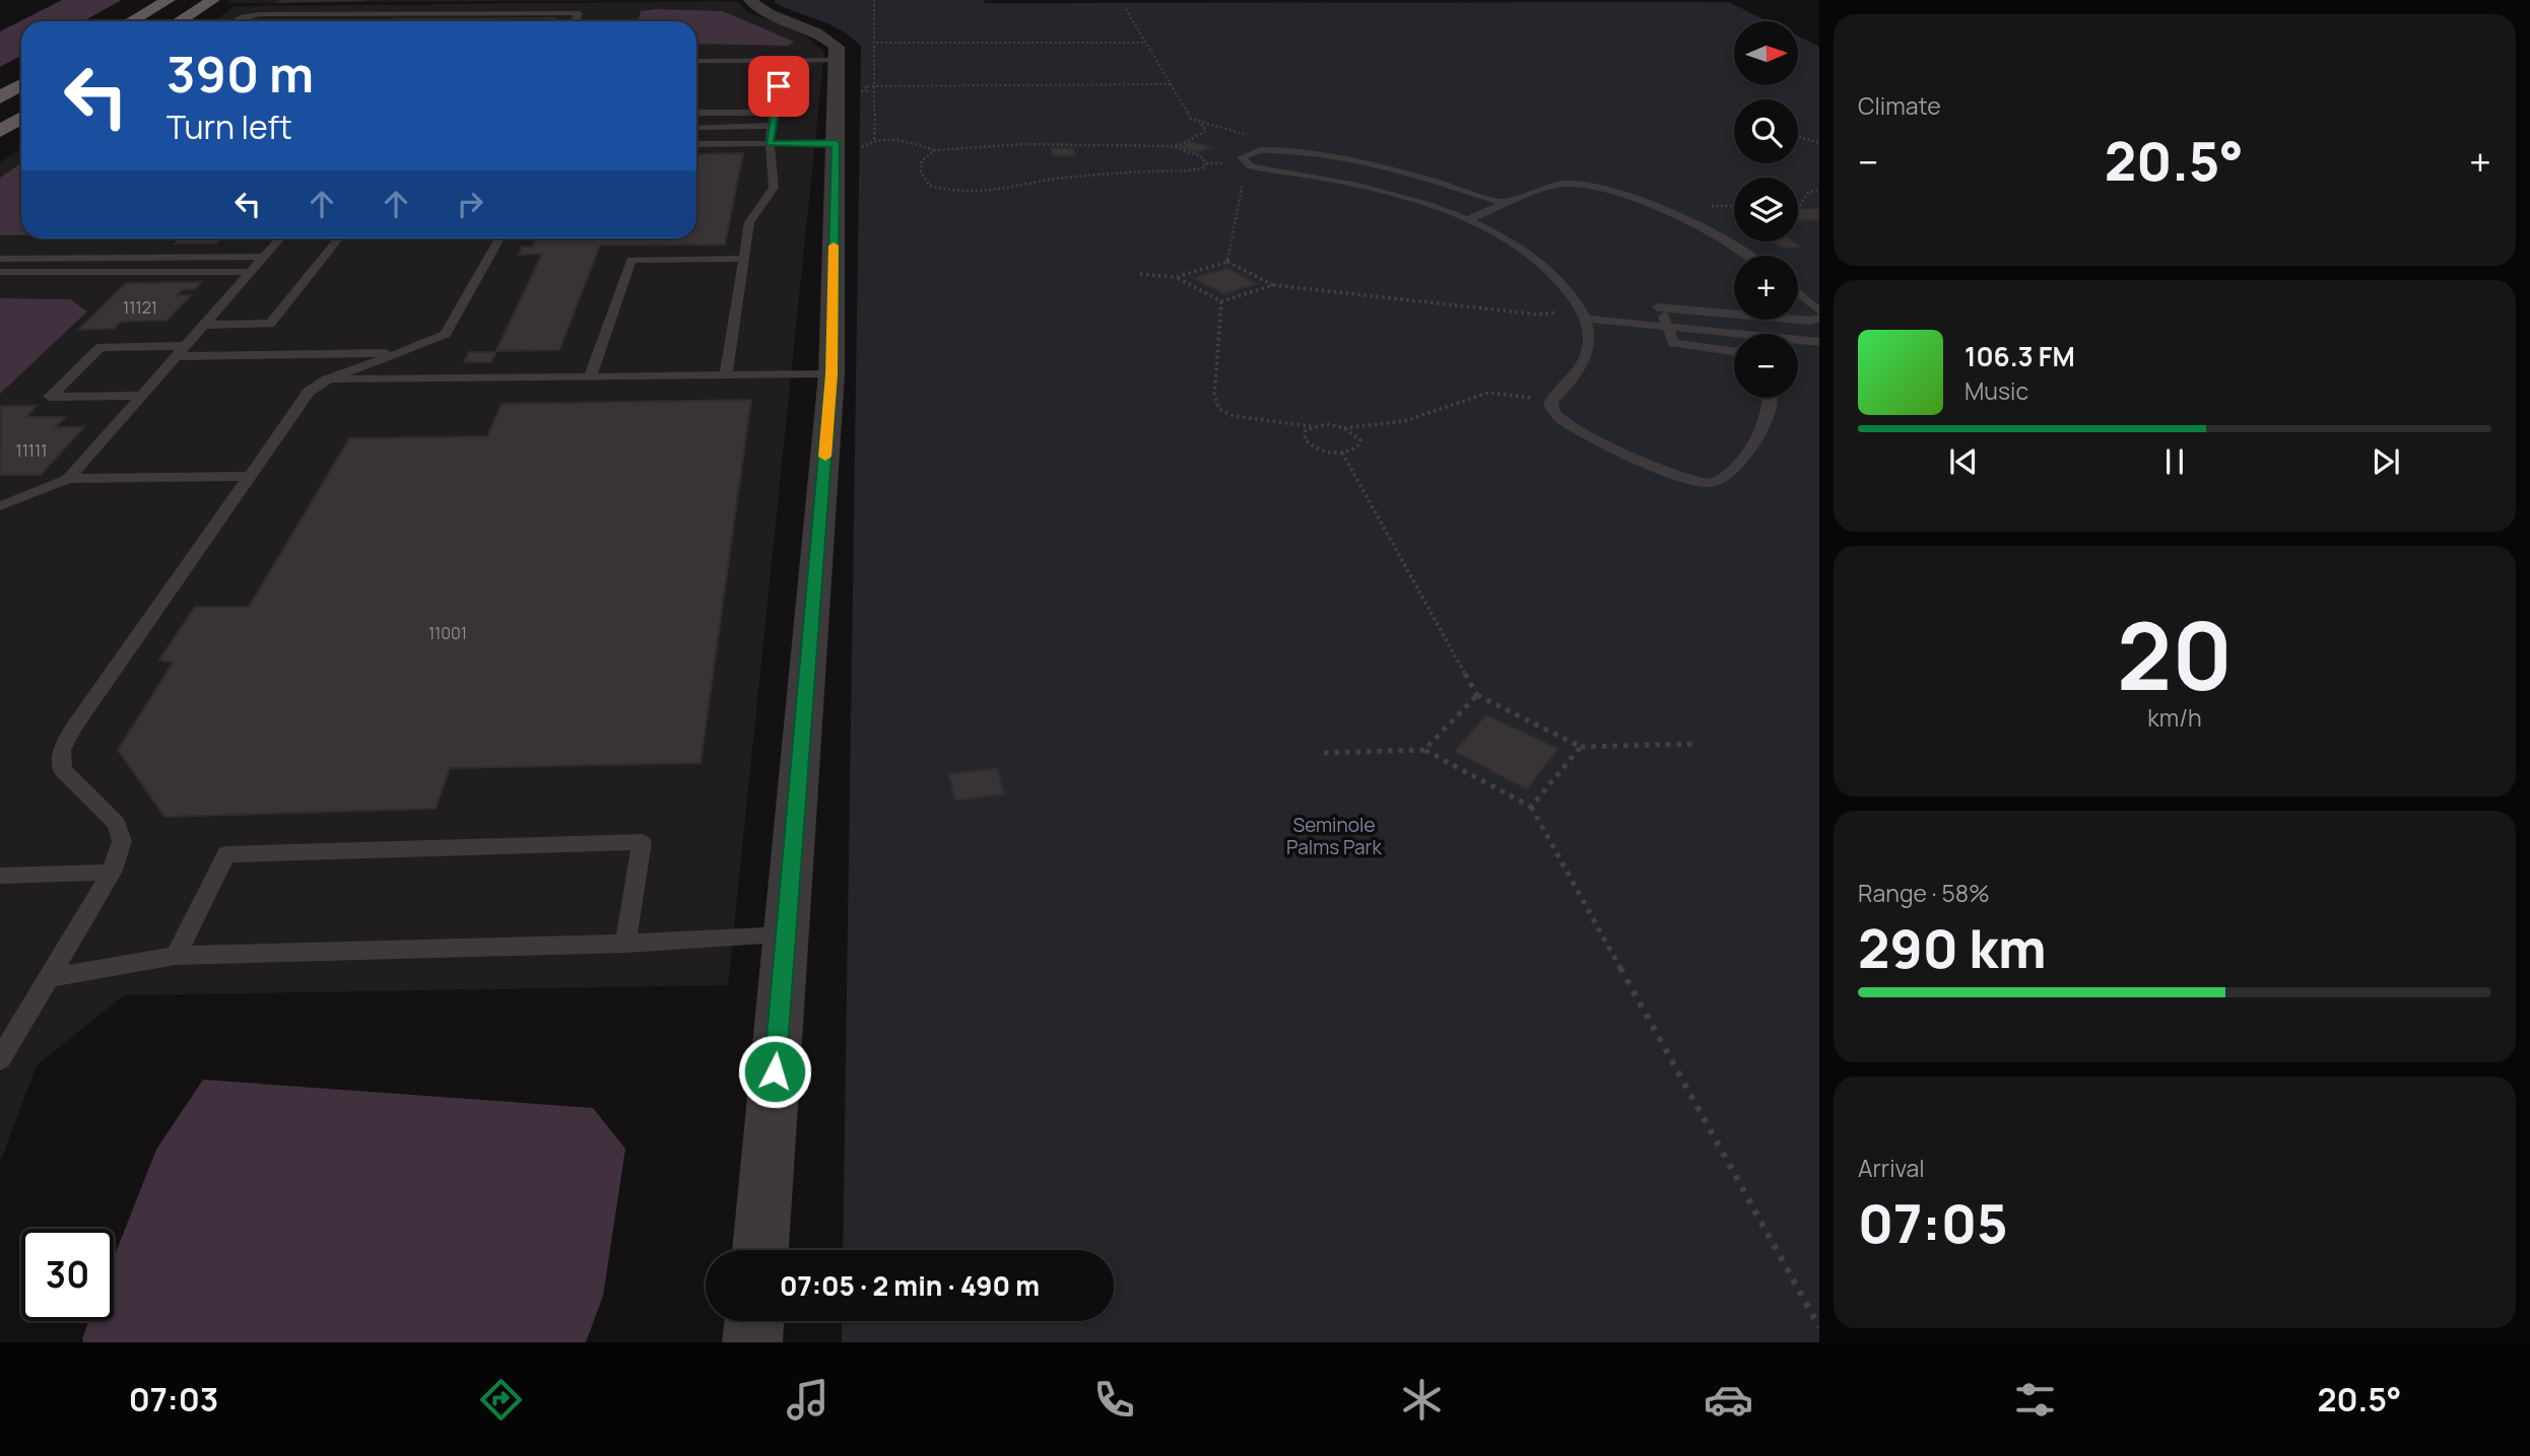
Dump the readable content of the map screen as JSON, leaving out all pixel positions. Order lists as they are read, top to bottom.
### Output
{
  "parks": ["Seminole Palms Park"],
  "house_numbers": ["11121", "11111", "11001"],
  "north": "right",
  "page": {
    "tile": [
      "Climate",
      ["20", "km/h"],
      ["Range · 58%", "290 km"],
      ["Arrival", "07:05"]
    ],
    "map_buttons": ["+", "−"],
    "turn": ["390 m", "Turn left"],
    "heat": ["−", "20.5°", "+"],
    "song": ["106.3 FM", "Music"],
    "limit": "30",
    "trip": "07:05 · 2 min · 490 m",
    "tabs": ["07:03", "20.5°"]
  }
}
